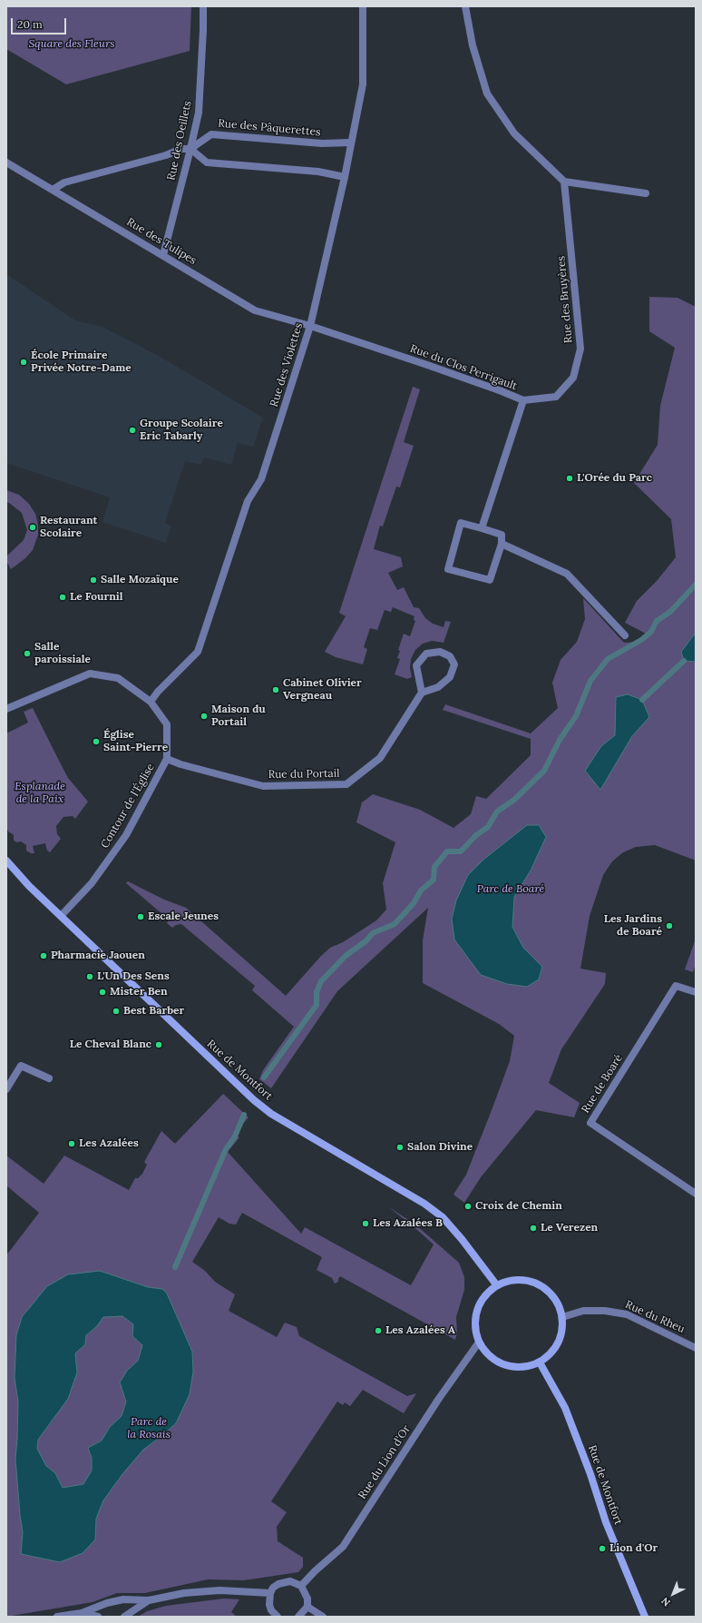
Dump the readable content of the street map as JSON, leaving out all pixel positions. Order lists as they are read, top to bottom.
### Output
{
  "streets": {
    "main road": ["Rue de Montfort"],
    "street": [
      "Rue des Pâquerettes",
      "Rue des Oeillets",
      "Rue des Tulipes",
      "Rue des Bruyères",
      "Rue des Violettes",
      "Rue du Clos Perrigault",
      "Rue du Portail",
      "Contour de l'Église",
      "Rue de Boaré",
      "Rue du Rheu",
      "Rue du Lion d'Or"
    ]
  },
  "crossings": [
    ["Rue des Pâquerettes", "Rue des Oeillets"],
    ["Rue des Pâquerettes", "Rue des Tulipes"],
    ["Rue des Pâquerettes", "Rue des Violettes"],
    ["Rue des Oeillets", "Rue des Tulipes"],
    ["Rue des Tulipes", "Rue des Violettes"],
    ["Rue des Tulipes", "Rue du Clos Perrigault"],
    ["Rue des Bruyères", "Rue du Clos Perrigault"],
    ["Rue des Violettes", "Rue du Clos Perrigault"],
    ["Rue des Violettes", "Contour de l'Église"],
    ["Rue du Portail", "Contour de l'Église"],
    ["Contour de l'Église", "Rue de Montfort"],
    ["Rue de Montfort", "Rue du Rheu"],
    ["Rue de Montfort", "Rue du Lion d'Or"],
    ["Rue du Rheu", "Rue du Lion d'Or"]
  ],
  "parks": [
    "Square des Fleurs",
    "Esplanade de la Paix",
    "Parc de Boaré",
    "Parc de la Rosais"
  ],
  "places": [
    "École Primaire Privée Notre-Dame",
    "Groupe Scolaire Eric Tabarly",
    "L'Orée du Parc",
    "Restaurant Scolaire",
    "Salle Mozaïque",
    "Le Fournil",
    "Salle paroissiale",
    "Cabinet Olivier Vergneau",
    "Maison du Portail",
    "Église Saint-Pierre",
    "Escale Jeunes",
    "Les Jardins de Boaré",
    "Pharmacie Jaouen",
    "L'Un Des Sens",
    "Mister Ben",
    "Best Barber",
    "Le Cheval Blanc",
    "Les Azalées",
    "Salon Divine",
    "Croix de Chemin",
    "Les Azalées B",
    "Le Verezen",
    "Les Azalées A",
    "Lion d'Or"
  ],
  "scale_bar": "20 m",
  "north": "bottom left"
}
